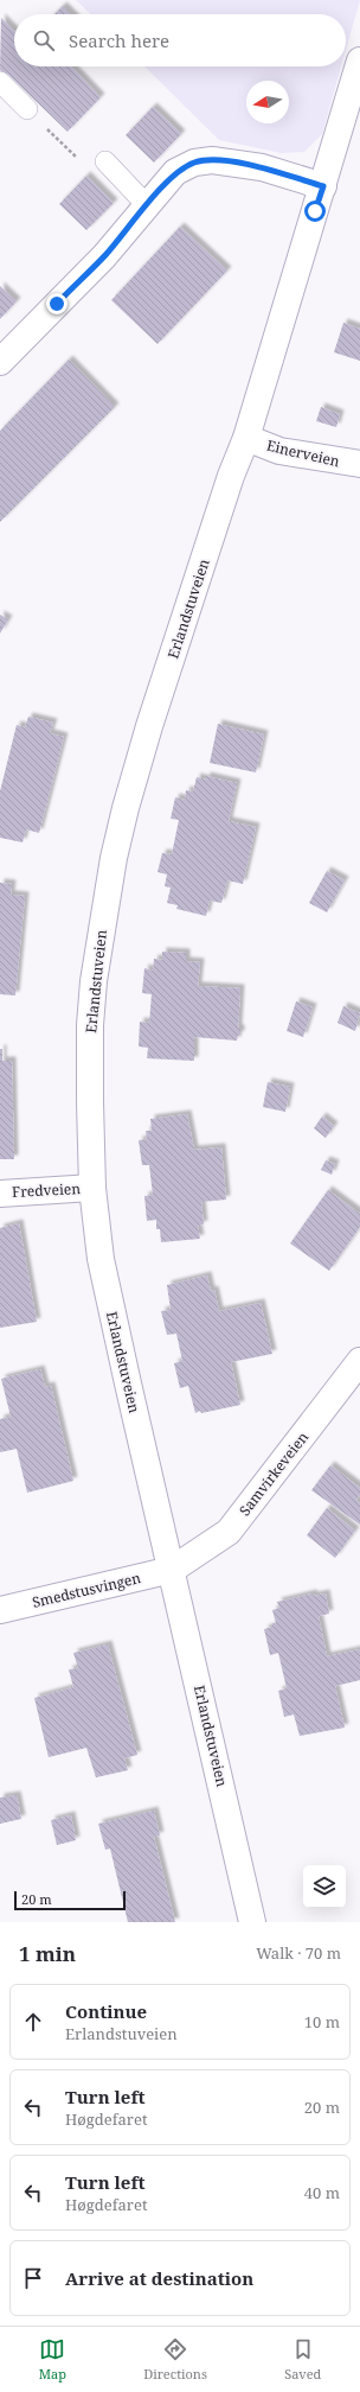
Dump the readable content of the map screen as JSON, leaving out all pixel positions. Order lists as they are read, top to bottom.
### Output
{
  "streets": {
    "street": [
      "Einerveien",
      "Erlandstuveien",
      "Fredveien",
      "Samvirkeveien",
      "Smedstusvingen"
    ]
  },
  "crossings": [
    ["Einerveien", "Erlandstuveien"],
    ["Erlandstuveien", "Fredveien"],
    ["Erlandstuveien", "Samvirkeveien"],
    ["Erlandstuveien", "Smedstusvingen"],
    ["Samvirkeveien", "Smedstusvingen"]
  ],
  "scale_bar": "20 m",
  "north": "left",
  "page": {
    "search": "Search here",
    "scale": "20 m",
    "heading": ["1 min", "Walk · 70 m"],
    "list": [
      ["Continue", "Erlandstuveien", "10 m"],
      ["Turn left", "Høgdefaret", "20 m"],
      ["Turn left", "Høgdefaret", "40 m"],
      "Arrive at destination"
    ],
    "nav": ["Map", "Directions", "Saved"]
  }
}
